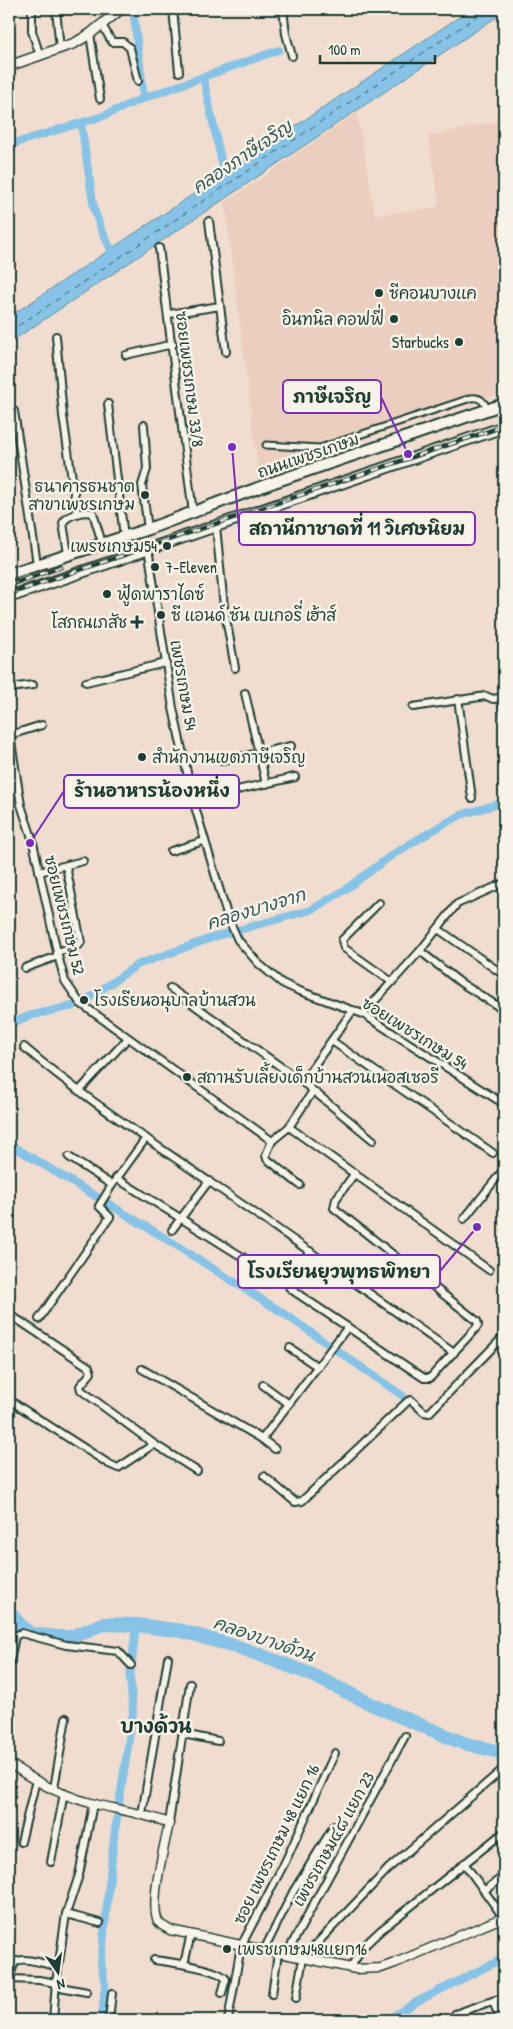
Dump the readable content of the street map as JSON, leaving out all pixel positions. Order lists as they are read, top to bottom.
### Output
{
  "streets": {
    "main road": ["ถนนเพชรเกษม"],
    "street": [
      "ซอยเพชรเกษม 33/8",
      "เพชรเกษม 54",
      "ซอยเพชรเกษม 52",
      "ซอยเพชรเกษม 54",
      "เพชรเกษม๔๘ แยก 23",
      "ซอย เพชรเกษม 48 แยก 16"
    ]
  },
  "crossings": [
    ["ซอยเพชรเกษม 33/8", "ถนนเพชรเกษม"],
    ["เพชรเกษม 54", "ซอยเพชรเกษม 54"]
  ],
  "districts": ["บางด้วน"],
  "water": ["คลองภาษีเจริญ", "คลองบางจาก", "คลองบางด้วน"],
  "places": {
    "other": [
      "ซีคอนบางแค",
      "อินทนิล คอฟฟี่",
      "Starbucks",
      "สถานีกาชาดที่ 11 วิเศษนิยม",
      "ภาษีเจริญ",
      "ธนาคารธนชาต สาขาเพชรเกษม",
      "เพรชเกษม54",
      "7-Eleven",
      "ฟู้ดพาราไดซ์",
      "ซี แอนด์ ซัน เบเกอรี่ เฮ้าส์",
      "สำนักงานเขตภาษีเจริญ",
      "ร้านอาหารน้องหนึ่ง",
      "โรงเรียนอนุบาลบ้านสวน",
      "สถานรับเลี้ยงเด็กบ้านสวนเนอสเซอรี",
      "โรงเรียนยุวพุทธพิทยา",
      "เพรชเกษม48แยก16"
    ],
    "health": ["โสภณเภสัช"]
  },
  "scale_bar": "100 m",
  "north": "bottom"
}
